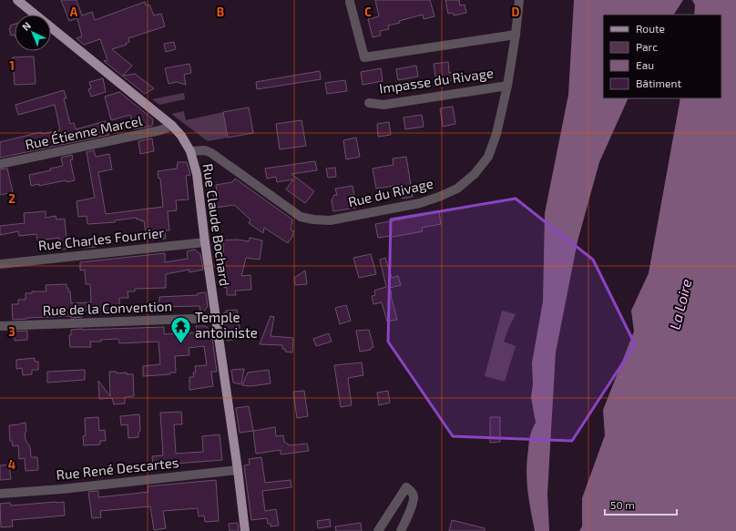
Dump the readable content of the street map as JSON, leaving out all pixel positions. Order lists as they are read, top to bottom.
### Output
{
  "streets": {
    "main road": ["Rue Claude Bochard"],
    "street": [
      "Impasse du Rivage",
      "Rue Étienne Marcel",
      "Rue du Rivage",
      "Rue Charles Fourrier",
      "Rue de la Convention",
      "Rue René Descartes"
    ]
  },
  "crossings": [
    ["Impasse du Rivage", "Rue du Rivage"],
    ["Rue Étienne Marcel", "Rue Claude Bochard"],
    ["Rue du Rivage", "Rue Claude Bochard"],
    ["Rue Claude Bochard", "Rue Charles Fourrier"],
    ["Rue Claude Bochard", "Rue de la Convention"],
    ["Rue Claude Bochard", "Rue René Descartes"]
  ],
  "water": ["La Loire"],
  "places": {
    "temple": ["Temple antoiniste"]
  },
  "legend": [
    "Route",
    "Parc",
    "Eau",
    "Bâtiment"
  ],
  "scale_bar": "50 m",
  "north": "top left",
  "grid": {
    "columns": [
      "A",
      "B",
      "C",
      "D"
    ],
    "rows": [
      "1",
      "2",
      "3",
      "4"
    ]
  }
}
